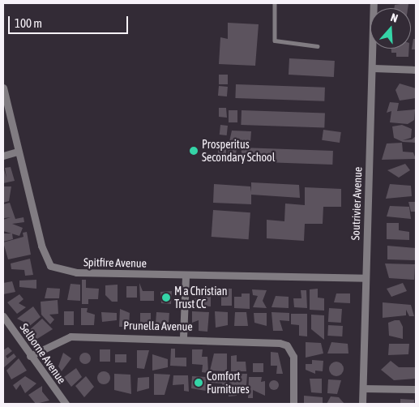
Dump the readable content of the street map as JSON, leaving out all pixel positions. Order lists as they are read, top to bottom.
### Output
{
  "streets": {
    "street": [
      "Soutrivier Avenue",
      "Spitfire Avenue",
      "Prunella Avenue",
      "Selborne Avenue"
    ]
  },
  "crossings": [
    ["Soutrivier Avenue", "Spitfire Avenue"],
    ["Prunella Avenue", "Selborne Avenue"]
  ],
  "places": ["Prosperitus Secondary School", "M a Christian Trust CC", "Comfort Furnitures"],
  "scale_bar": "100 m",
  "north": "top"
}
